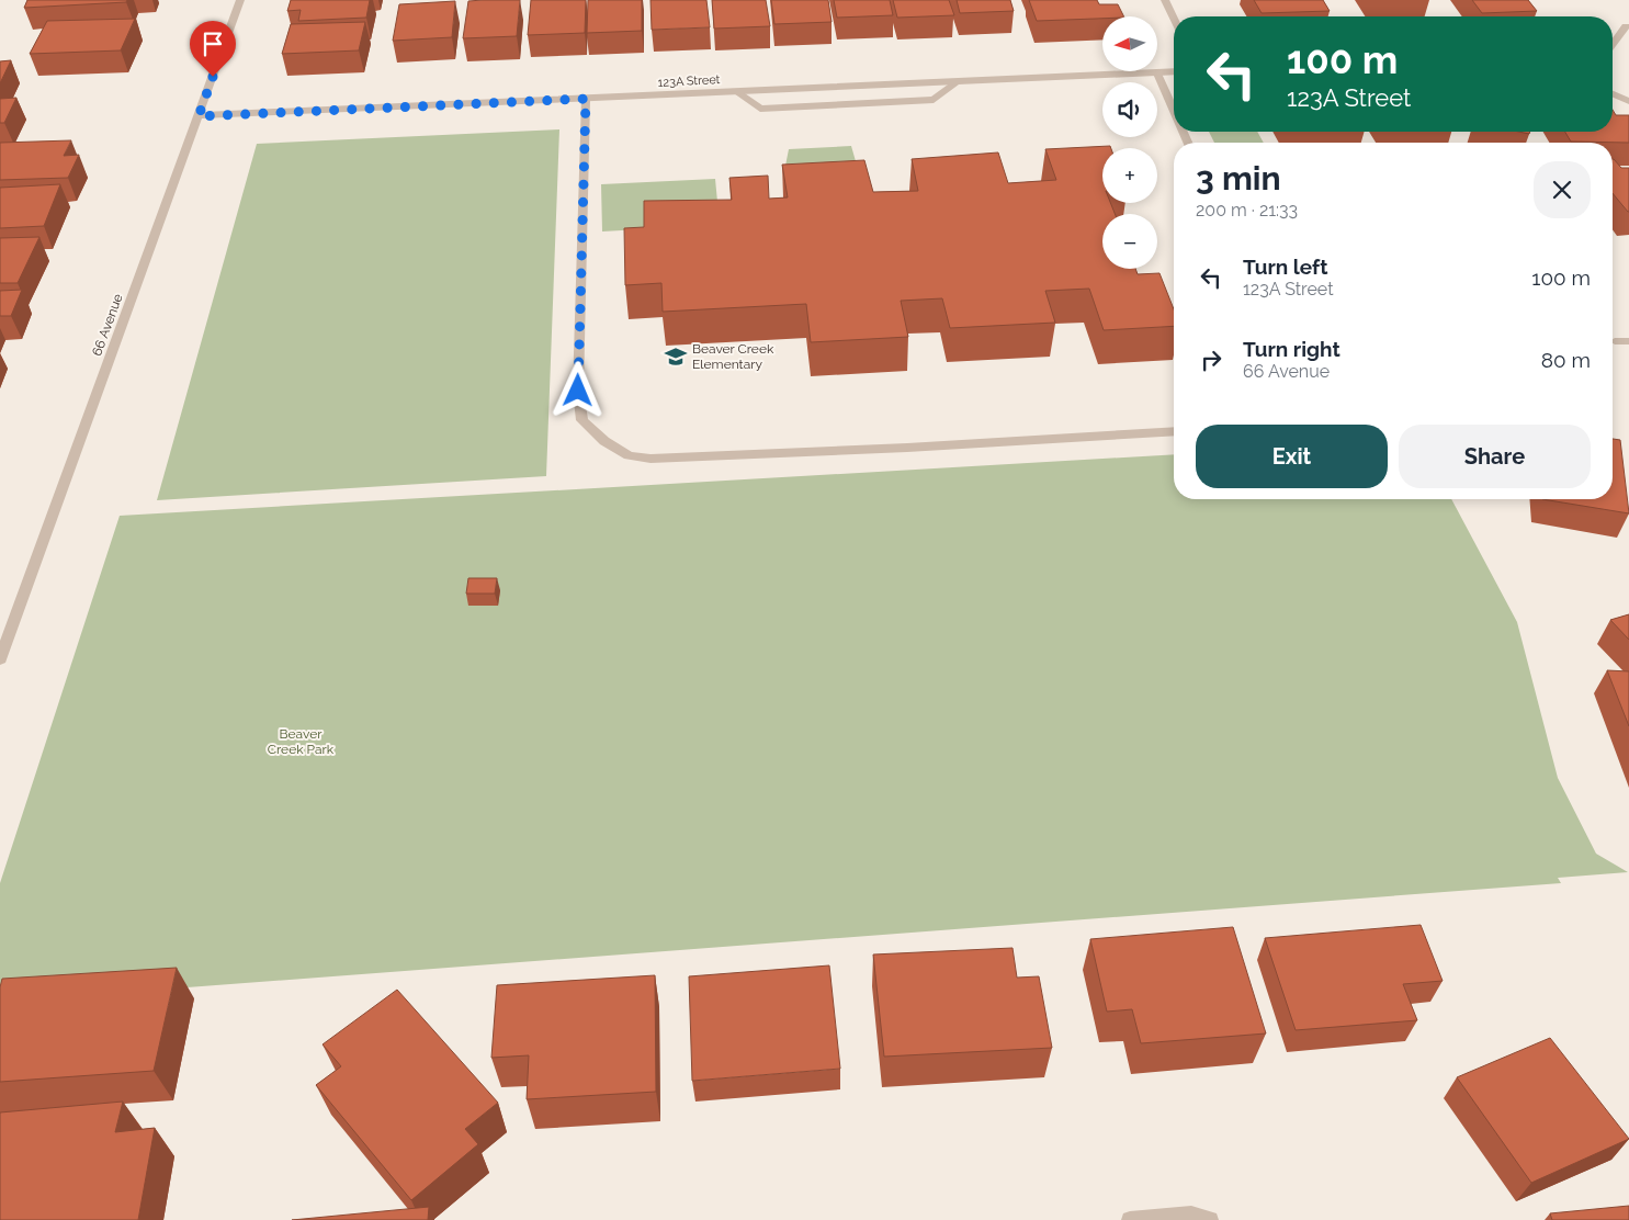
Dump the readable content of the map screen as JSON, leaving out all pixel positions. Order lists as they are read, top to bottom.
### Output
{
  "streets": {
    "street": ["123A Street", "66 Avenue"]
  },
  "crossings": [
    ["123A Street", "66 Avenue"]
  ],
  "parks": ["Beaver Creek Park"],
  "places": {
    "school or university": ["Beaver Creek Elementary"]
  },
  "north": "left",
  "page": {
    "map_buttons": ["+", "−"],
    "turn": ["100 m", "123A Street"],
    "heading": ["3 min", "200 m · 21:33"],
    "list": [
      {
        "name": "Turn left",
        "note": "123A Street",
        "value": "100 m"
      },
      {
        "name": "Turn right",
        "note": "66 Avenue",
        "value": "80 m"
      }
    ],
    "buttons": ["Exit", "Share"]
  }
}
